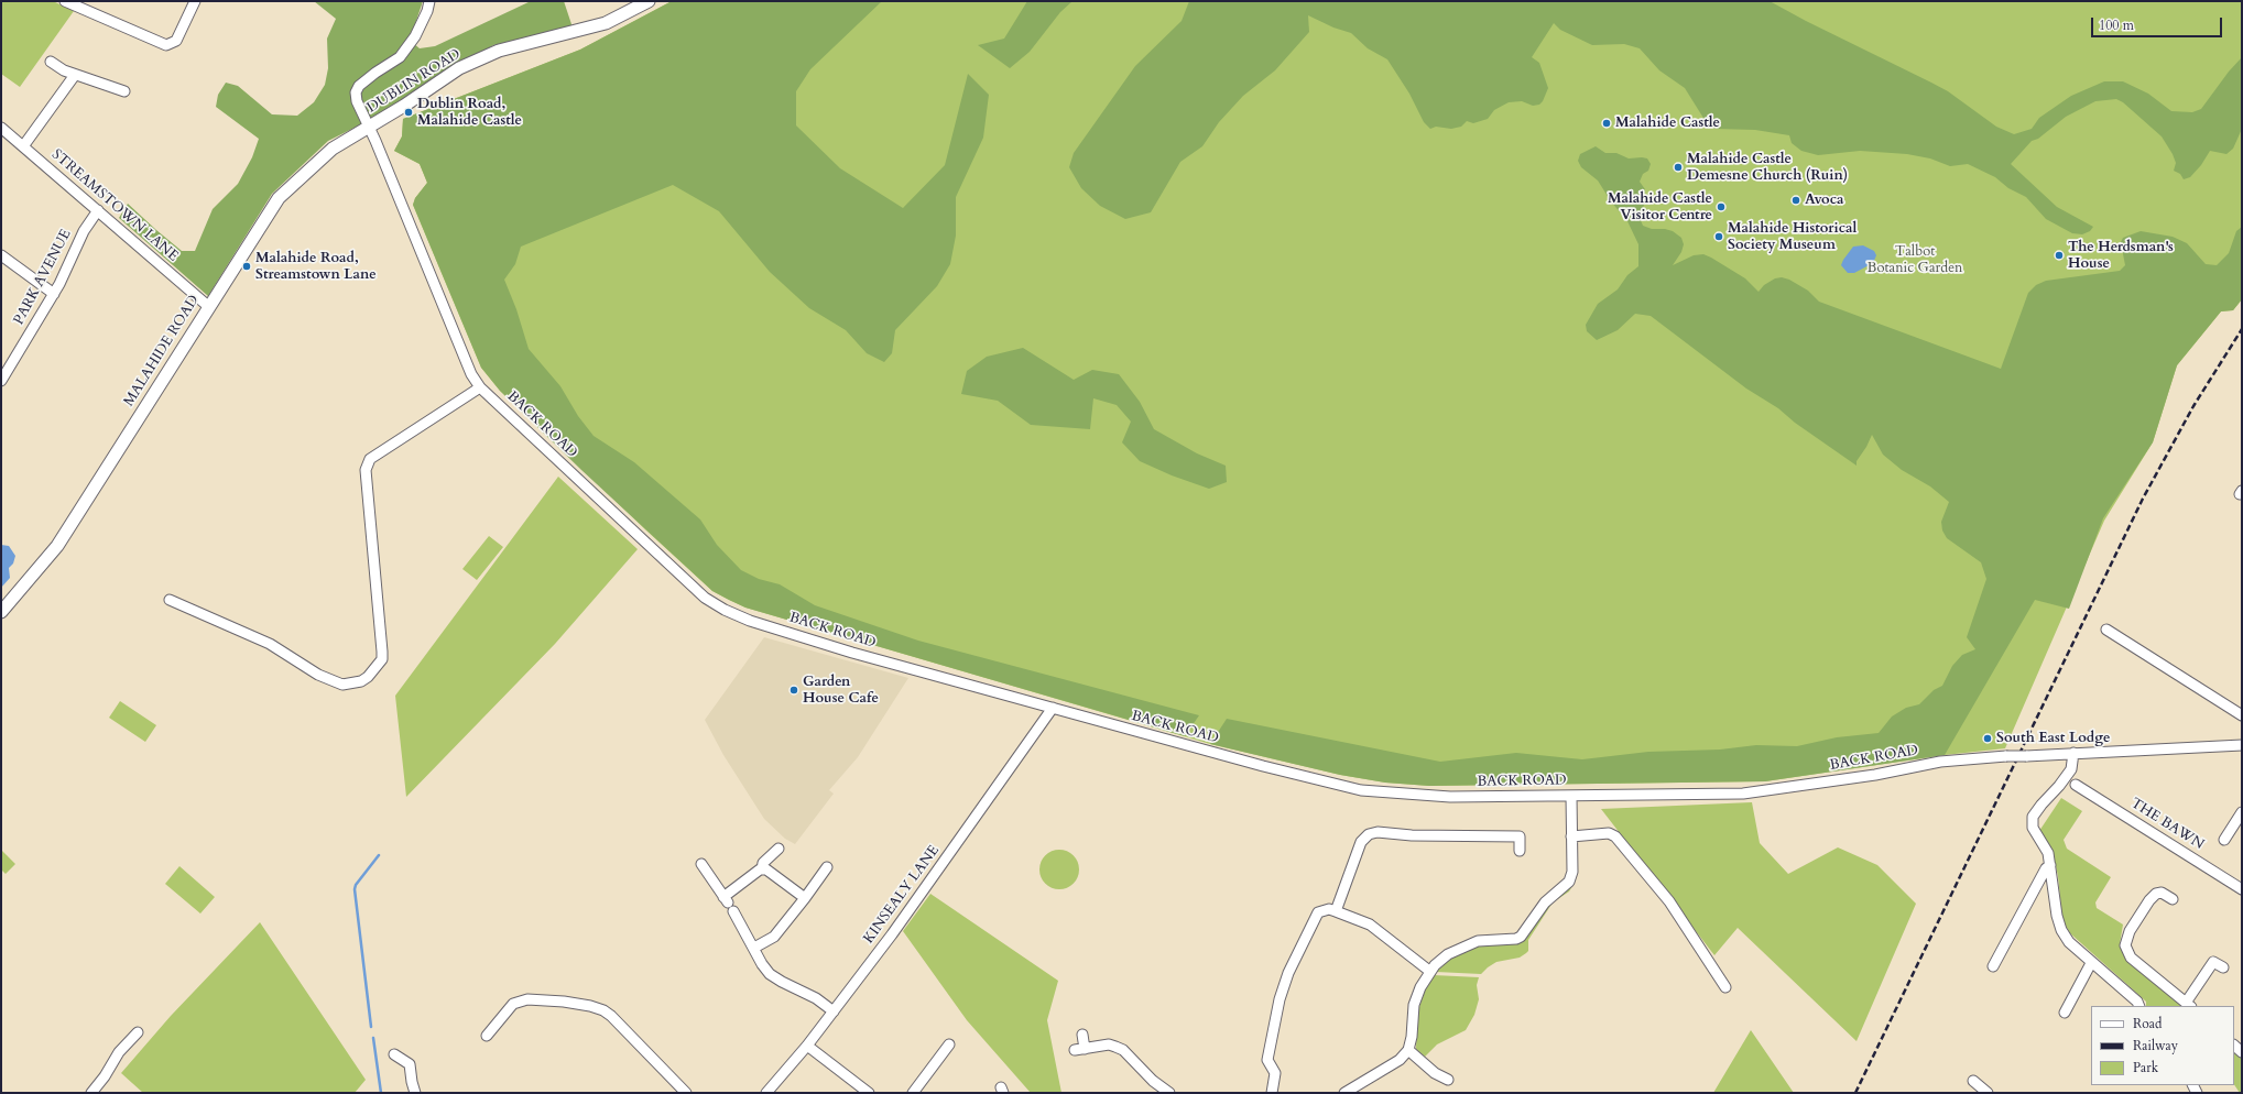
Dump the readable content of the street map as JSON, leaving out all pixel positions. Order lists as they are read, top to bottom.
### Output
{
  "streets": {
    "main road": ["DUBLIN ROAD", "MALAHIDE ROAD"],
    "street": [
      "STREAMSTOWN LANE",
      "PARK AVENUE",
      "BACK ROAD",
      "THE BAWN",
      "KINSEALY LANE"
    ]
  },
  "crossings": [
    ["DUBLIN ROAD", "MALAHIDE ROAD"],
    ["DUBLIN ROAD", "BACK ROAD"],
    ["STREAMSTOWN LANE", "PARK AVENUE"],
    ["STREAMSTOWN LANE", "MALAHIDE ROAD"],
    ["MALAHIDE ROAD", "BACK ROAD"],
    ["BACK ROAD", "KINSEALY LANE"]
  ],
  "parks": ["Talbot Botanic Garden"],
  "places": [
    "Dublin Road, Malahide Castle",
    "Malahide Castle",
    "Malahide Castle Demesne Church (Ruin)",
    "Avoca",
    "Malahide Castle Visitor Centre",
    "Malahide Historical Society Museum",
    "The Herdsman's House",
    "Malahide Road, Streamstown Lane",
    "Garden House Cafe",
    "South East Lodge"
  ],
  "legend": ["Road", "Railway", "Park"],
  "scale_bar": "100 m"
}
